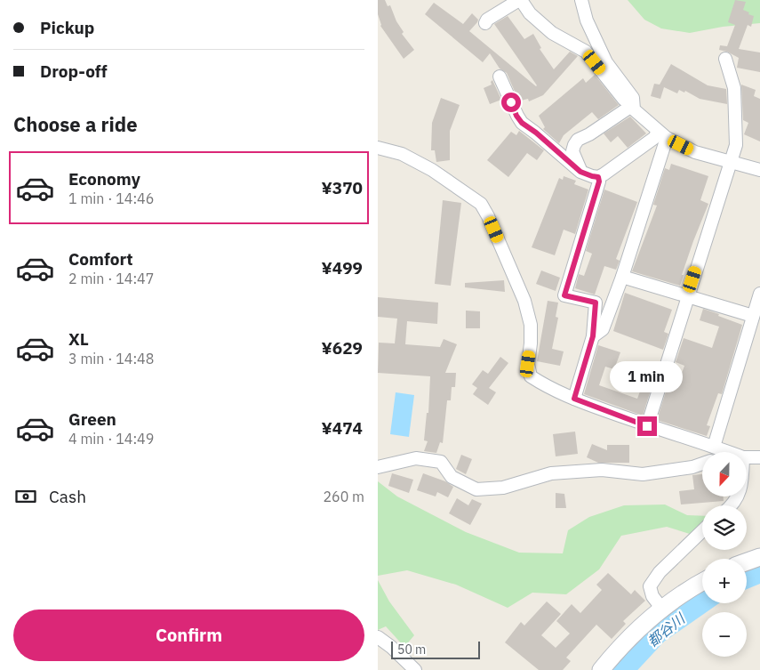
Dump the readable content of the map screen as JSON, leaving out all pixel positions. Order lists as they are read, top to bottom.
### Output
{
  "water": ["都谷川"],
  "scale_bar": "50 m",
  "north": "bottom",
  "page": {
    "banner": ["Pickup", "Drop-off"],
    "heading": "Choose a ride",
    "list": [
      {
        "name": "Economy",
        "note": "1 min · 14:46",
        "value": "¥370"
      },
      {
        "name": "Comfort",
        "note": "2 min · 14:47",
        "value": "¥499"
      },
      {
        "name": "XL",
        "note": "3 min · 14:48",
        "value": "¥629"
      },
      {
        "name": "Green",
        "note": "4 min · 14:49",
        "value": "¥474"
      }
    ],
    "bubble": "1 min",
    "map_buttons": ["+", "−"],
    "pay": ["Cash", "260 m"],
    "buttons": "Confirm",
    "scale": "50 m"
  }
}
